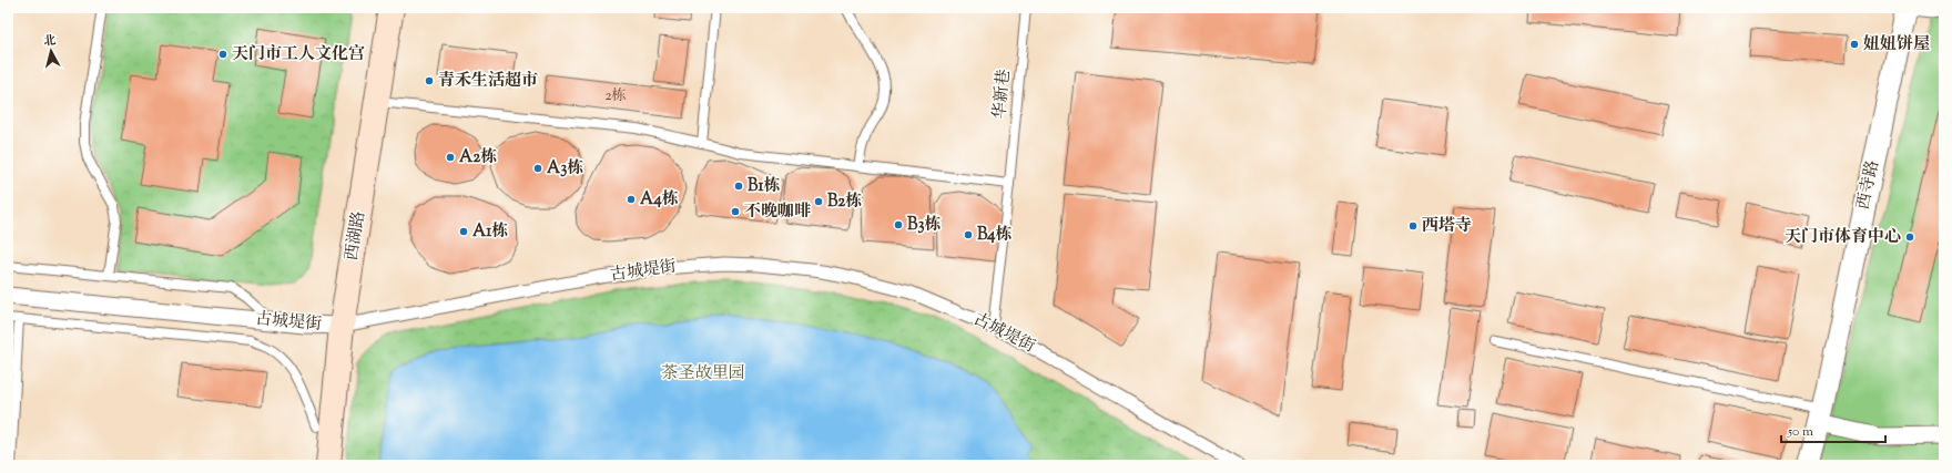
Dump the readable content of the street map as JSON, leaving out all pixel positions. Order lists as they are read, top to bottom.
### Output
{
  "streets": {
    "main road": ["西湖路"],
    "street": ["西寺路", "古城堤街"],
    "lane": ["华新巷"]
  },
  "crossings": [
    ["华新巷", "古城堤街"],
    ["西湖路", "古城堤街"]
  ],
  "parks": ["茶圣故里园"],
  "places": [
    "妞妞饼屋",
    "天门市工人文化宫",
    "青禾生活超市",
    "A2栋",
    "A3栋",
    "B1栋",
    "A4栋",
    "B2栋",
    "不晚咖啡",
    "B3栋",
    "西塔寺",
    "A1栋",
    "B4栋",
    "天门市体育中心"
  ],
  "house_numbers": ["2栋"],
  "scale_bar": "50 m",
  "north": "top"
}
